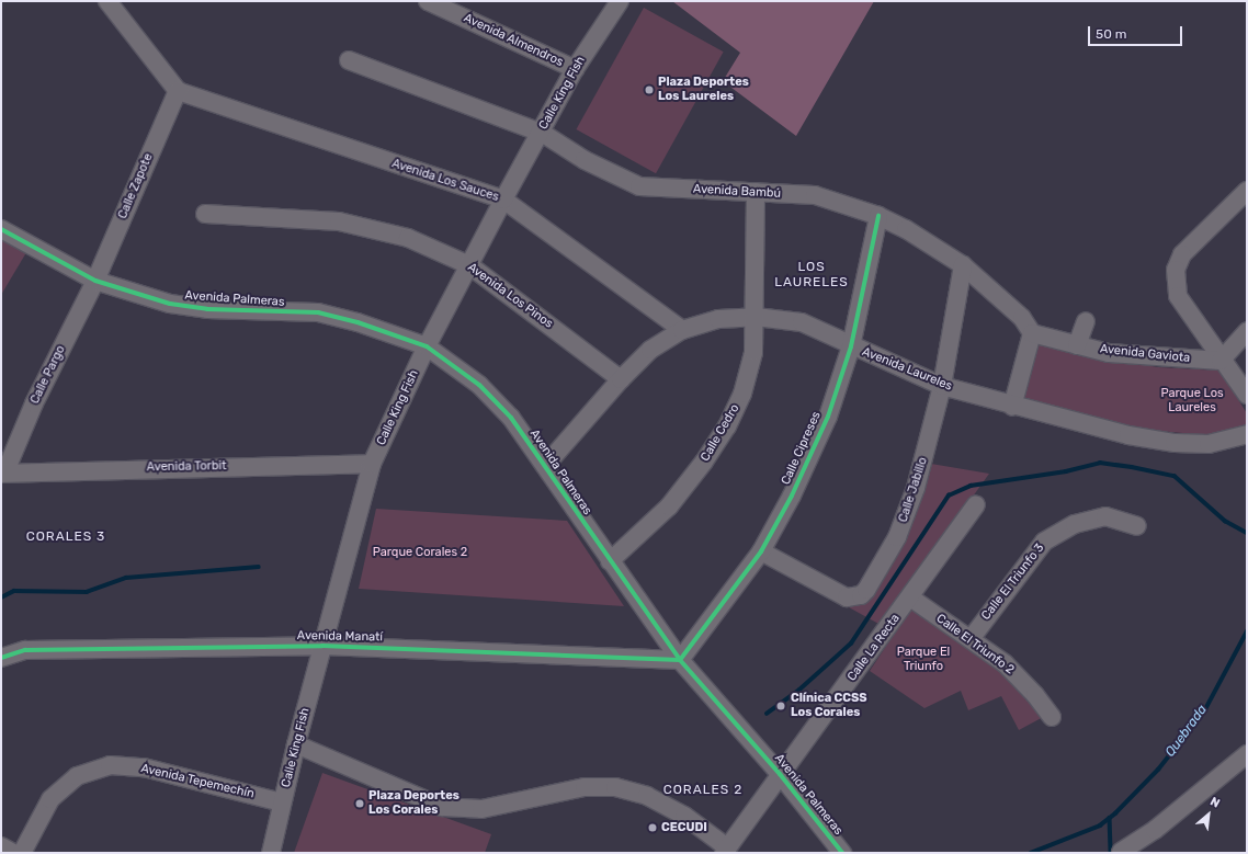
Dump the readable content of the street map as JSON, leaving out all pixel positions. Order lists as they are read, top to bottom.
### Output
{
  "streets": {
    "street": [
      "Avenida Almendros",
      "Calle King Fish",
      "Avenida Los Sauces",
      "Calle Zapote",
      "Avenida Bambú",
      "Avenida Los Pinos",
      "Avenida Palmeras",
      "Avenida Gaviota",
      "Avenida Laureles",
      "Calle Pargo",
      "Calle Cedro",
      "Calle Cipreses",
      "Avenida Torbit",
      "Calle Jabillo",
      "Calle El Triunfo 3",
      "Avenida Manatí",
      "Calle El Triunfo 2",
      "Calle La Recta",
      "Avenida Tepemechín"
    ]
  },
  "crossings": [
    ["Avenida Almendros", "Calle King Fish"],
    ["Calle King Fish", "Avenida Los Sauces"],
    ["Calle King Fish", "Avenida Bambú"],
    ["Calle King Fish", "Avenida Los Pinos"],
    ["Calle King Fish", "Avenida Palmeras"],
    ["Calle King Fish", "Avenida Torbit"],
    ["Calle King Fish", "Avenida Manatí"],
    ["Calle King Fish", "Avenida Tepemechín"],
    ["Avenida Los Sauces", "Calle Zapote"],
    ["Avenida Los Sauces", "Avenida Laureles"],
    ["Calle Zapote", "Avenida Palmeras"],
    ["Calle Zapote", "Calle Pargo"],
    ["Avenida Bambú", "Avenida Gaviota"],
    ["Avenida Bambú", "Calle Cedro"],
    ["Avenida Bambú", "Calle Cipreses"],
    ["Avenida Bambú", "Calle Jabillo"],
    ["Avenida Los Pinos", "Avenida Laureles"],
    ["Avenida Palmeras", "Avenida Laureles"],
    ["Avenida Palmeras", "Calle Pargo"],
    ["Avenida Palmeras", "Calle Cedro"],
    ["Avenida Palmeras", "Calle Cipreses"],
    ["Avenida Palmeras", "Avenida Manatí"],
    ["Avenida Palmeras", "Calle La Recta"],
    ["Avenida Laureles", "Calle Cedro"],
    ["Avenida Laureles", "Calle Cipreses"],
    ["Avenida Laureles", "Calle Jabillo"],
    ["Calle Pargo", "Avenida Torbit"],
    ["Calle Cipreses", "Calle Jabillo"],
    ["Calle Cipreses", "Avenida Manatí"],
    ["Calle El Triunfo 3", "Calle El Triunfo 2"],
    ["Calle El Triunfo 2", "Calle La Recta"]
  ],
  "districts": ["LOS LAURELES", "CORALES 3", "CORALES 2"],
  "water": ["Quebrada"],
  "parks": ["Parque Los Laureles", "Parque Corales 2", "Parque El Triunfo"],
  "places": [
    "Plaza Deportes Los Laureles",
    "Clínica CCSS Los Corales",
    "Plaza Deportes Los Corales",
    "CECUDI"
  ],
  "scale_bar": "50 m",
  "north": "top right"
}
